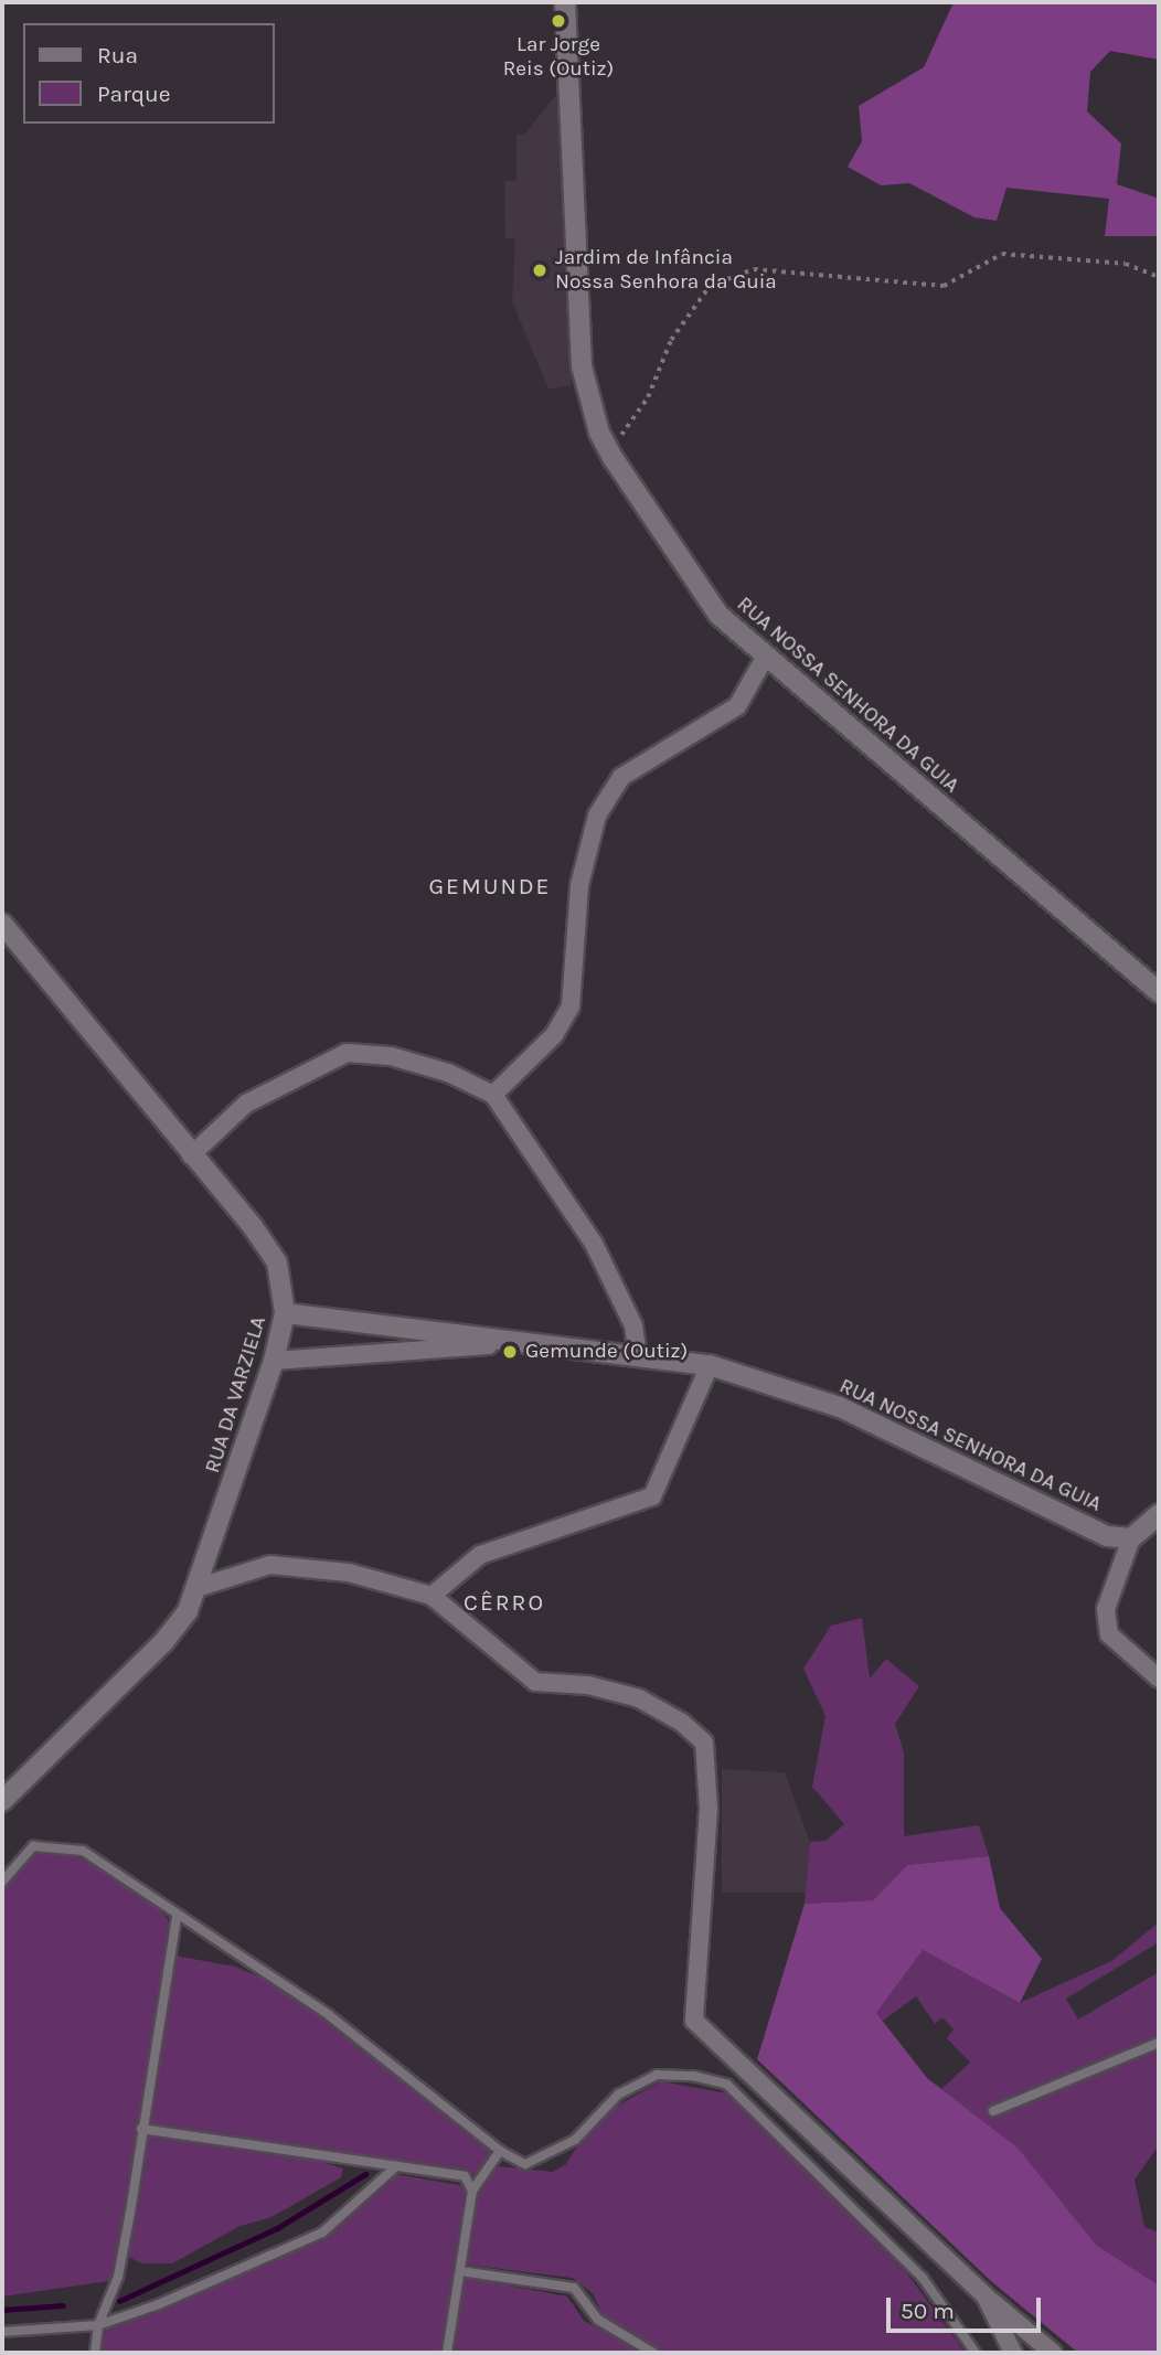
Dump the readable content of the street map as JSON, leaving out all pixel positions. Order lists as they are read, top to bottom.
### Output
{
  "streets": {
    "street": ["RUA NOSSA SENHORA DA GUIA", "RUA DA VARZIELA"]
  },
  "crossings": [
    ["RUA NOSSA SENHORA DA GUIA", "RUA DA VARZIELA"]
  ],
  "districts": ["GEMUNDE", "CÊRRO"],
  "places": ["Lar Jorge Reis (Outiz)", "Jardim de Infância Nossa Senhora da Guia", "Gemunde (Outiz)"],
  "legend": ["Rua", "Parque"],
  "scale_bar": "50 m"
}
